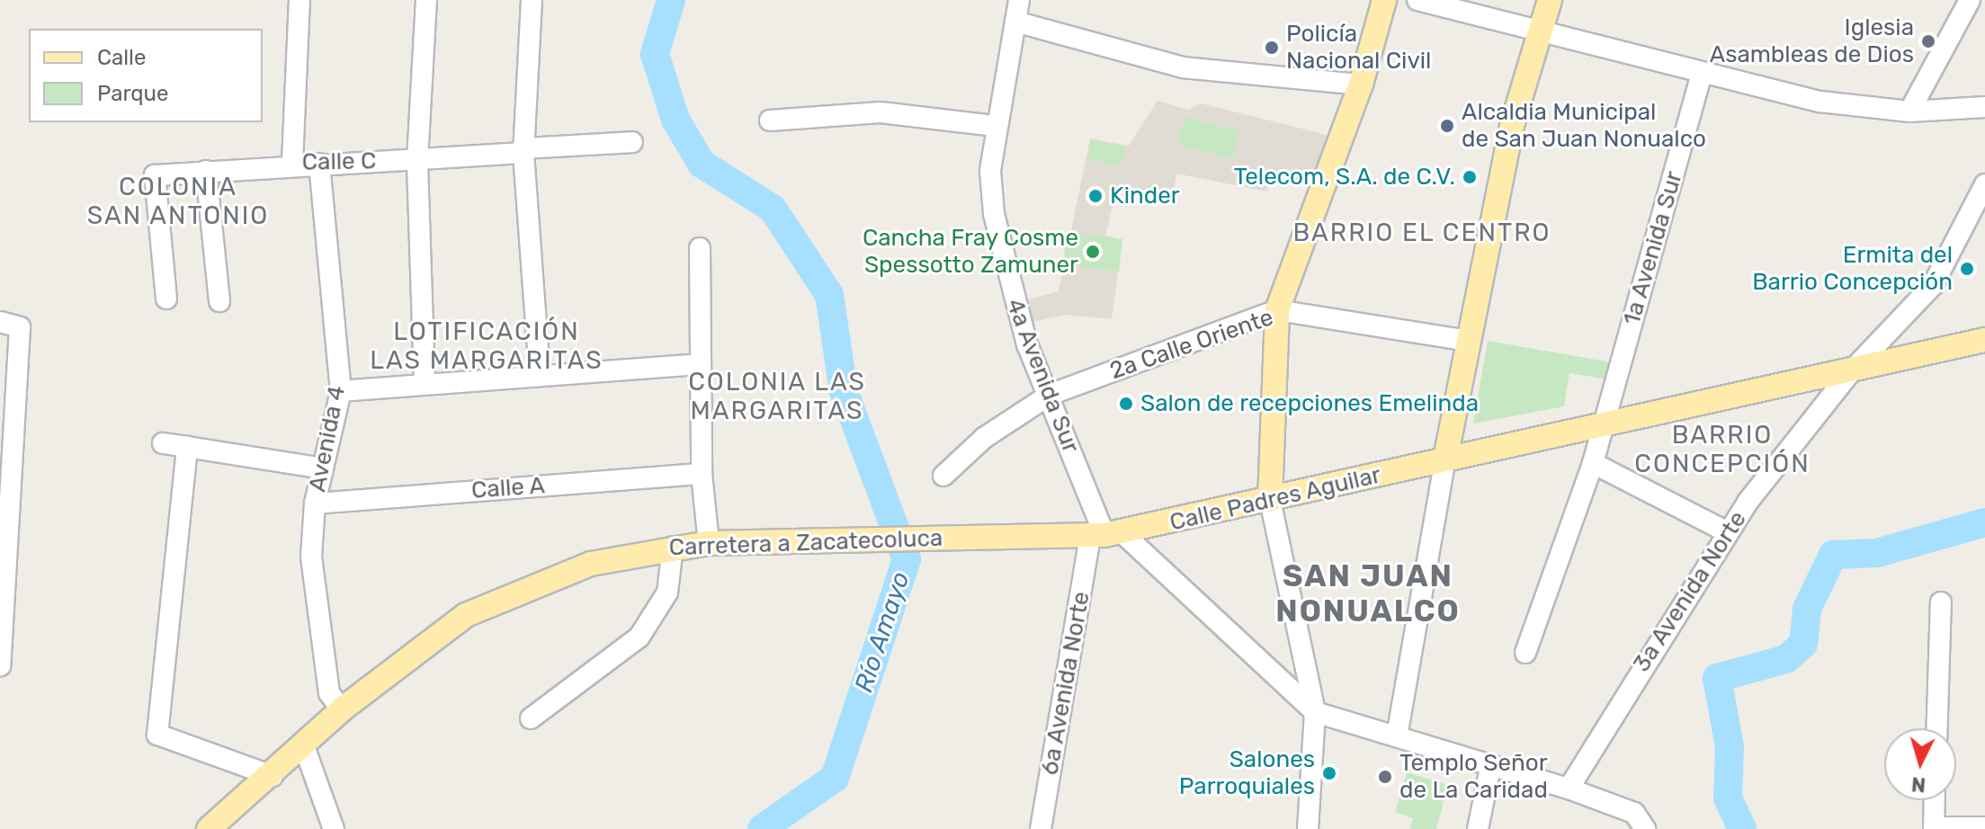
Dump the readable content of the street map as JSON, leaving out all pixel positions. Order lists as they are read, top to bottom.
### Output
{
  "streets": {
    "main road": ["Calle Padres Aguilar", "Carretera a Zacatecoluca"],
    "street": [
      "Calle C",
      "1a Avenida Sur",
      "2a Calle Oriente",
      "4a Avenida Sur",
      "Avenida 4",
      "Calle A",
      "3a Avenida Norte",
      "6a Avenida Norte"
    ]
  },
  "crossings": [
    ["Calle C", "Avenida 4"],
    ["1a Avenida Sur", "Calle Padres Aguilar"],
    ["2a Calle Oriente", "4a Avenida Sur"],
    ["4a Avenida Sur", "Calle Padres Aguilar"],
    ["4a Avenida Sur", "Carretera a Zacatecoluca"],
    ["4a Avenida Sur", "6a Avenida Norte"],
    ["Avenida 4", "Calle A"],
    ["Avenida 4", "Carretera a Zacatecoluca"],
    ["Calle Padres Aguilar", "Carretera a Zacatecoluca"],
    ["Calle Padres Aguilar", "3a Avenida Norte"],
    ["Calle Padres Aguilar", "6a Avenida Norte"],
    ["Carretera a Zacatecoluca", "6a Avenida Norte"]
  ],
  "districts": [
    "COLONIA SAN ANTONIO",
    "BARRIO EL CENTRO",
    "LOTIFICACIÓN LAS MARGARITAS",
    "COLONIA LAS MARGARITAS",
    "BARRIO CONCEPCIÓN",
    "SAN JUAN NONUALCO"
  ],
  "water": ["Río Amayo"],
  "places": [
    "Iglesia Asambleas de Dios",
    "Policía Nacional Civil",
    "Alcaldia Municipal de San Juan Nonualco",
    "Telecom, S.A. de C.V.",
    "Kinder",
    "Cancha Fray Cosme Spessotto Zamuner",
    "Ermita del Barrio Concepción",
    "Salon de recepciones Emelinda",
    "Salones Parroquiales",
    "Templo Señor de La Caridad"
  ],
  "legend": ["Calle", "Parque"],
  "north": "bottom"
}
